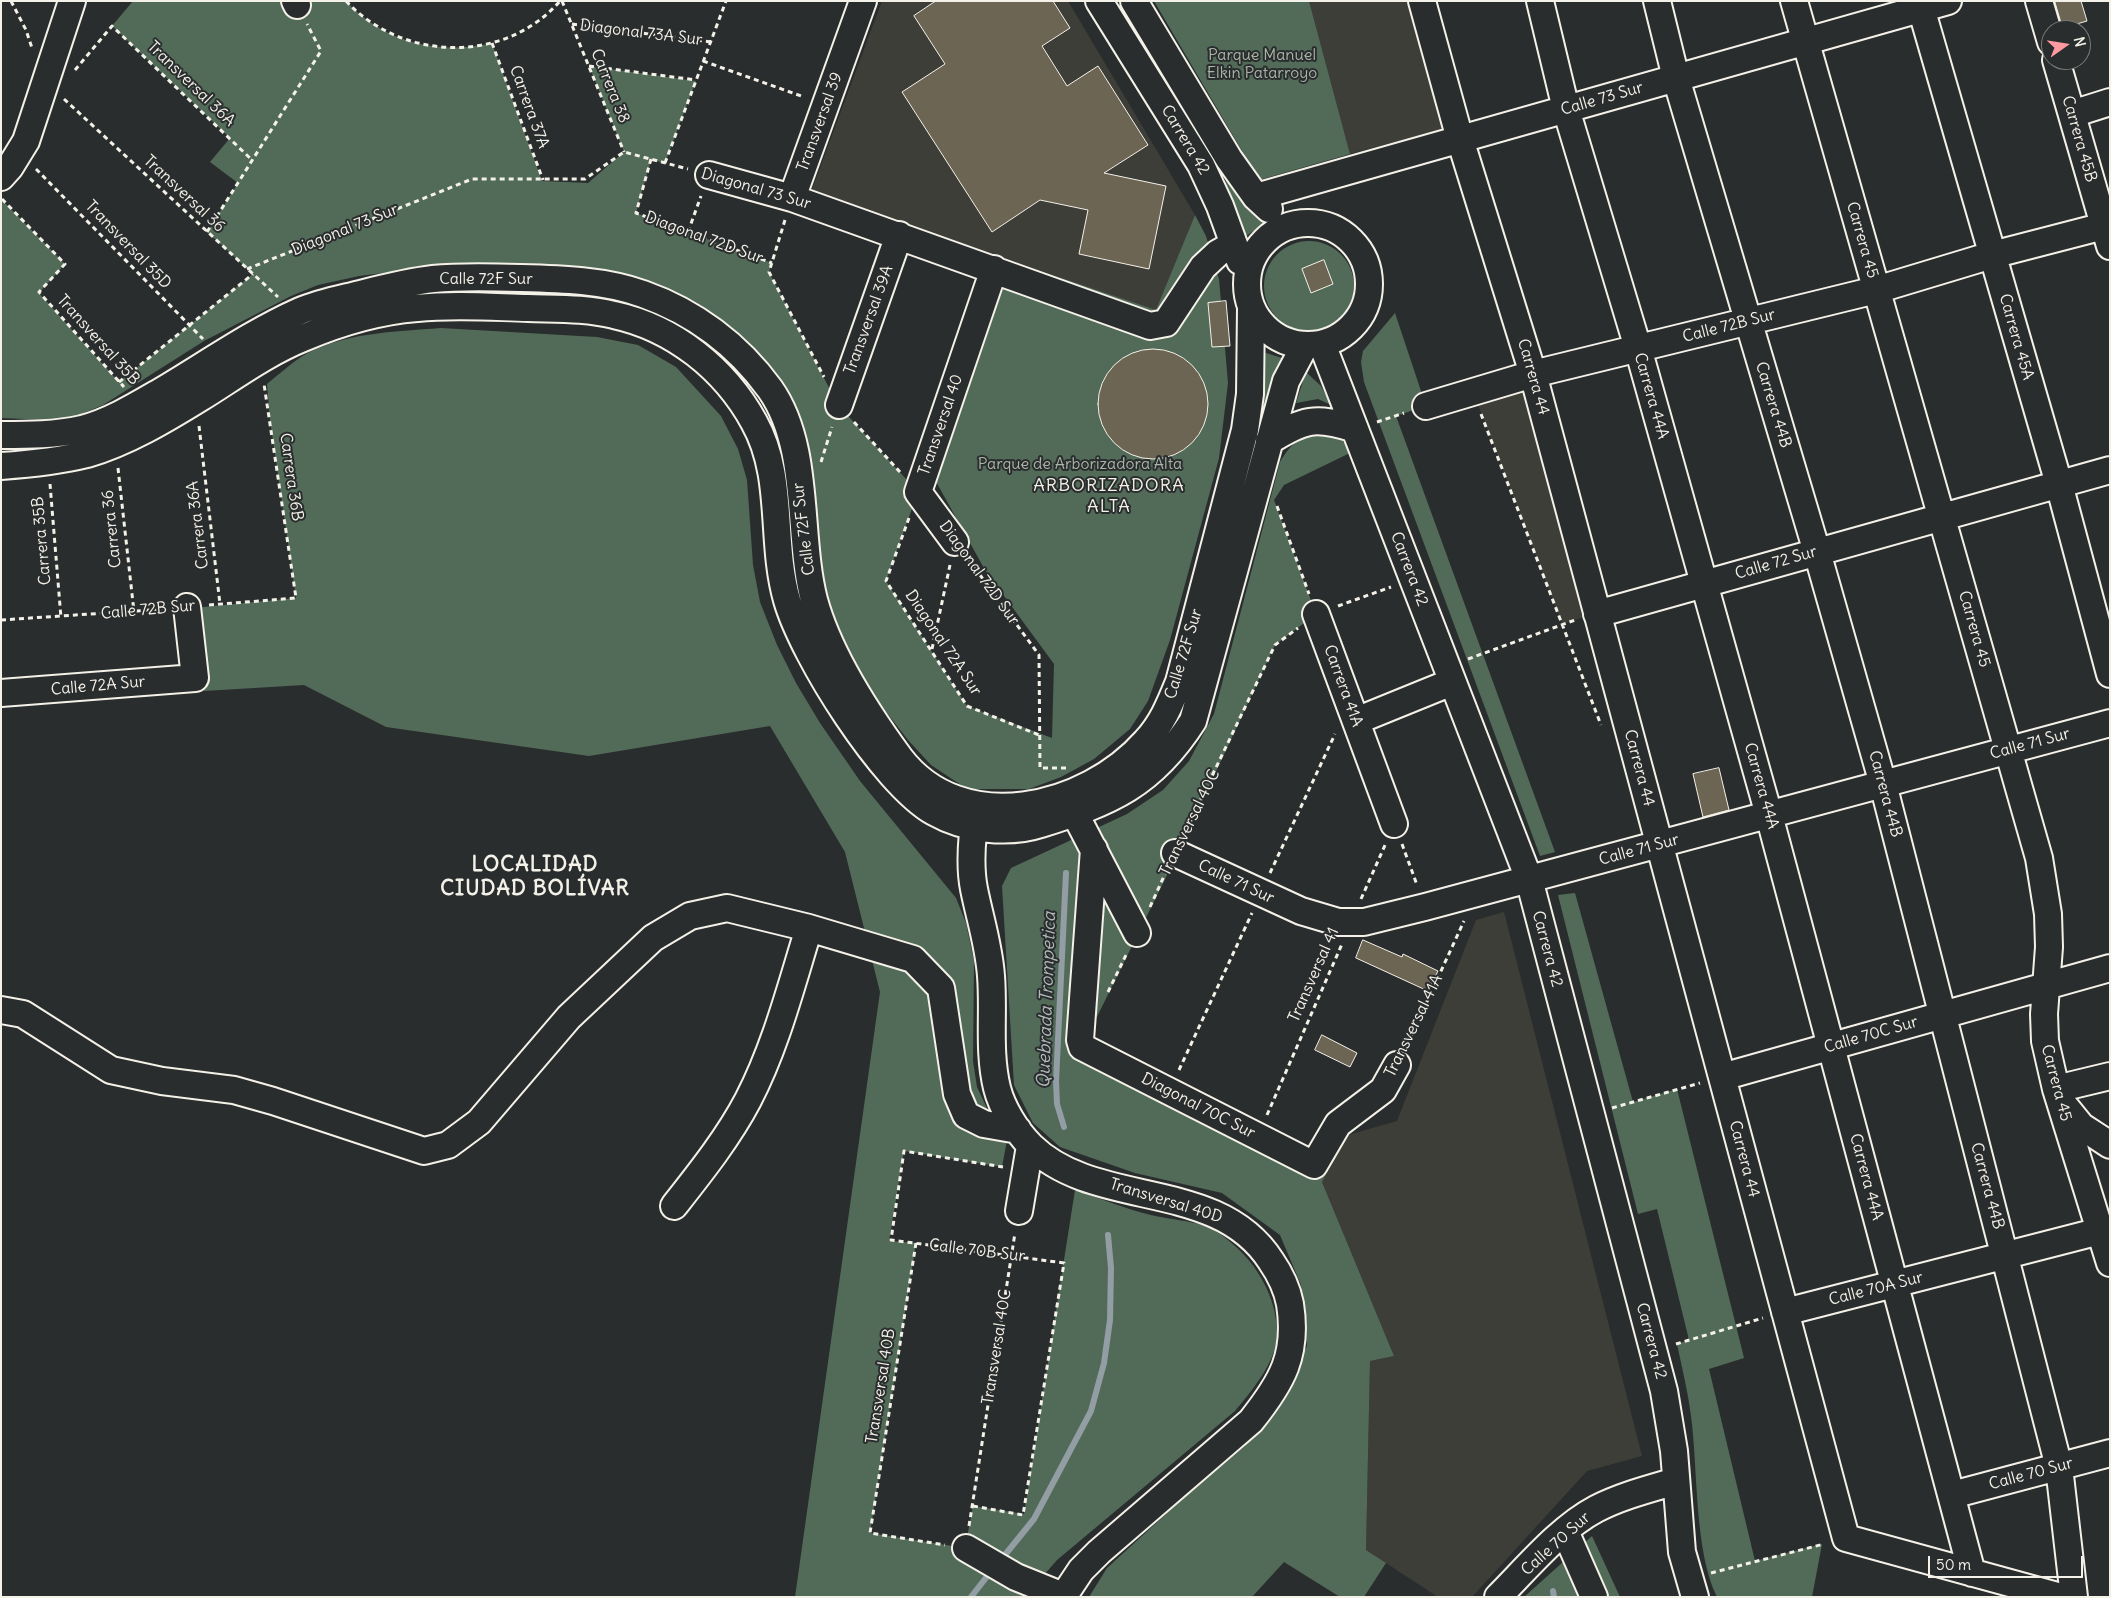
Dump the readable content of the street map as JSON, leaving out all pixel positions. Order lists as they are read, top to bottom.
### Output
{
  "streets": {
    "street": [
      "Calle 73 Sur",
      "Transversal 39",
      "Carrera 45B",
      "Carrera 42",
      "Diagonal 73 Sur",
      "Diagonal 72D Sur",
      "Carrera 45",
      "Calle 72F Sur",
      "Transversal 39A",
      "Calle 72B Sur",
      "Carrera 45A",
      "Carrera 44",
      "Carrera 44A",
      "Carrera 44B",
      "Transversal 40",
      "Calle 72 Sur",
      "Calle 72A Sur",
      "Carrera 41A",
      "Calle 71 Sur",
      "Transversal 41A",
      "Calle 70C Sur",
      "Diagonal 70C Sur",
      "Transversal 40D",
      "Calle 70A Sur",
      "Calle 70 Sur"
    ],
    "path": [
      "Diagonal 73A Sur",
      "Transversal 36A",
      "Carrera 38",
      "Carrera 37A",
      "Transversal 36",
      "Transversal 35D",
      "Transversal 35B",
      "Carrera 36B",
      "Carrera 36A",
      "Carrera 36",
      "Carrera 35B",
      "Diagonal 72A Sur",
      "Transversal 40C",
      "Transversal 41",
      "Calle 70B Sur",
      "Transversal 40B"
    ]
  },
  "crossings": [
    ["Diagonal 73A Sur", "Carrera 38"],
    ["Diagonal 73A Sur", "Transversal 39"],
    ["Carrera 38", "Diagonal 73 Sur"],
    ["Calle 73 Sur", "Carrera 42"],
    ["Calle 73 Sur", "Carrera 45"],
    ["Calle 73 Sur", "Carrera 45A"],
    ["Calle 73 Sur", "Carrera 44"],
    ["Calle 73 Sur", "Carrera 44A"],
    ["Calle 73 Sur", "Carrera 44B"],
    ["Carrera 37A", "Diagonal 73 Sur"],
    ["Transversal 39", "Diagonal 73 Sur"],
    ["Carrera 45B", "Calle 72B Sur"],
    ["Carrera 42", "Diagonal 73 Sur"],
    ["Carrera 42", "Calle 72F Sur"],
    ["Carrera 42", "Calle 71 Sur"],
    ["Carrera 42", "Calle 70 Sur"],
    ["Diagonal 73 Sur", "Transversal 36"],
    ["Diagonal 73 Sur", "Diagonal 72D Sur"],
    ["Diagonal 73 Sur", "Transversal 39A"],
    ["Diagonal 73 Sur", "Transversal 40"],
    ["Transversal 36", "Calle 72F Sur"],
    ["Diagonal 72D Sur", "Transversal 40"],
    ["Diagonal 72D Sur", "Diagonal 72A Sur"],
    ["Carrera 45", "Calle 72B Sur"],
    ["Carrera 45", "Calle 72 Sur"],
    ["Carrera 45", "Calle 71 Sur"],
    ["Carrera 45", "Calle 70C Sur"],
    ["Carrera 45", "Calle 70A Sur"],
    ["Transversal 35D", "Calle 72F Sur"],
    ["Calle 72F Sur", "Transversal 35B"],
    ["Calle 72F Sur", "Carrera 36B"],
    ["Calle 72F Sur", "Carrera 36"],
    ["Calle 72F Sur", "Carrera 35B"],
    ["Calle 72F Sur", "Transversal 40D"],
    ["Calle 72B Sur", "Carrera 45A"],
    ["Calle 72B Sur", "Carrera 44"],
    ["Calle 72B Sur", "Carrera 44A"],
    ["Calle 72B Sur", "Carrera 44B"],
    ["Calle 72B Sur", "Carrera 36B"],
    ["Calle 72B Sur", "Carrera 36A"],
    ["Calle 72B Sur", "Carrera 36"],
    ["Calle 72B Sur", "Carrera 35B"],
    ["Calle 72B Sur", "Calle 72A Sur"],
    ["Carrera 45A", "Calle 72 Sur"],
    ["Carrera 44", "Calle 72 Sur"],
    ["Carrera 44", "Calle 71 Sur"],
    ["Carrera 44", "Calle 70C Sur"],
    ["Carrera 44", "Calle 70A Sur"],
    ["Carrera 44A", "Calle 72 Sur"],
    ["Carrera 44A", "Calle 71 Sur"],
    ["Carrera 44A", "Calle 70C Sur"],
    ["Carrera 44A", "Calle 70A Sur"],
    ["Carrera 44A", "Calle 70 Sur"],
    ["Carrera 44B", "Calle 72 Sur"],
    ["Carrera 44B", "Calle 71 Sur"],
    ["Carrera 44B", "Calle 70C Sur"],
    ["Carrera 44B", "Calle 70A Sur"],
    ["Carrera 44B", "Calle 70 Sur"],
    ["Transversal 40", "Diagonal 72A Sur"],
    ["Carrera 41A", "Transversal 40C"],
    ["Carrera 41A", "Transversal 41"],
    ["Calle 71 Sur", "Transversal 40C"],
    ["Calle 71 Sur", "Transversal 41"],
    ["Calle 71 Sur", "Transversal 41A"],
    ["Transversal 40C", "Calle 70B Sur"],
    ["Transversal 40C", "Transversal 40B"],
    ["Transversal 41", "Diagonal 70C Sur"],
    ["Transversal 41A", "Diagonal 70C Sur"],
    ["Transversal 40D", "Calle 70B Sur"],
    ["Calle 70B Sur", "Transversal 40B"]
  ],
  "districts": ["ARBORIZADORA ALTA", "LOCALIDAD CIUDAD BOLÍVAR"],
  "water": ["Quebrada Trompetica"],
  "parks": ["Parque Manuel Elkin Patarroyo", "Parque de Arborizadora Alta"],
  "scale_bar": "50 m",
  "north": "right"
}
